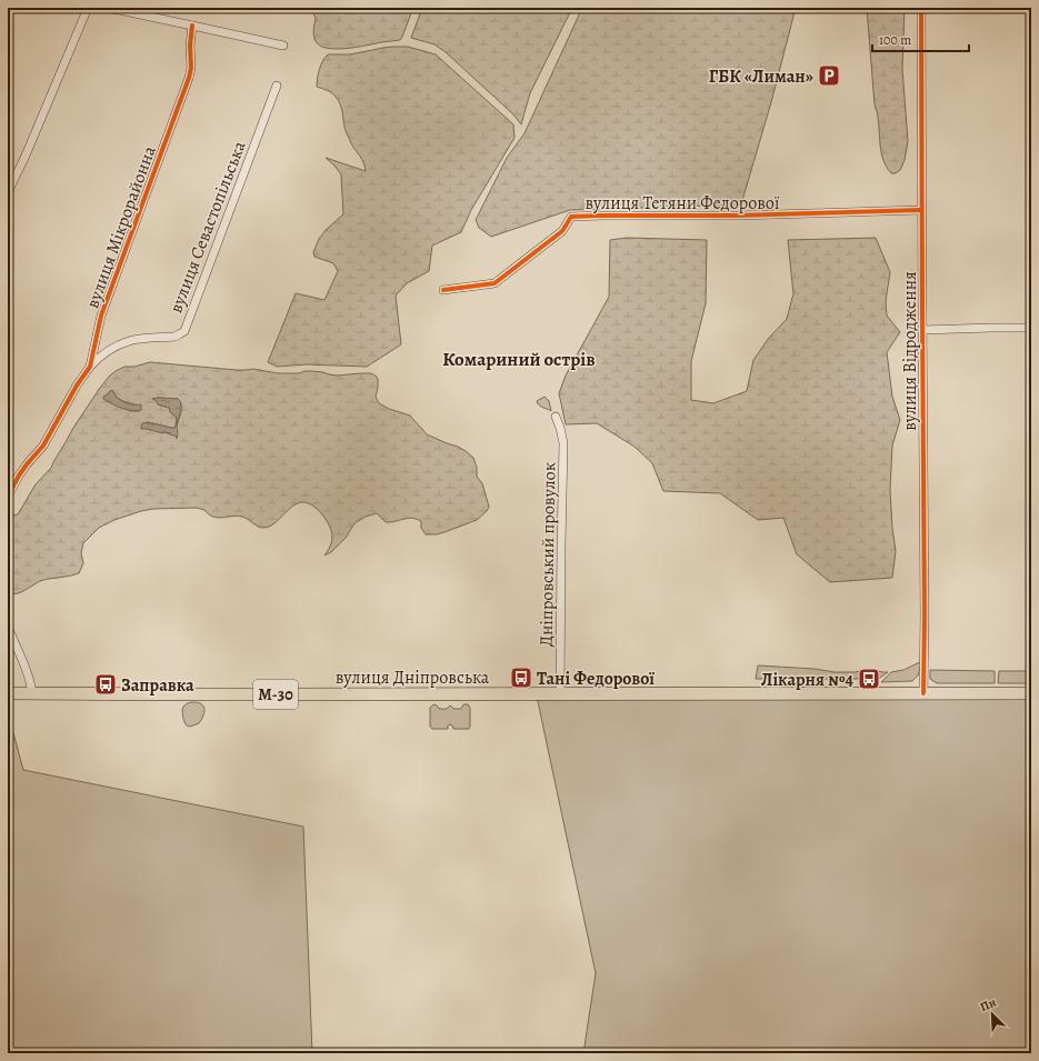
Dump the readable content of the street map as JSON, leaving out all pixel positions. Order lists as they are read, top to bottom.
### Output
{
  "streets": {
    "highway": ["вулиця Дніпровська", "М-30"],
    "street": [
      "вулиця Тетяни Федорової",
      "вулиця Мікрорайонна",
      "вулиця Севастопільська",
      "вулиця Відродження",
      "Дніпровський провулок"
    ]
  },
  "crossings": [
    ["вулиця Тетяни Федорової", "вулиця Відродження"],
    ["вулиця Мікрорайонна", "вулиця Севастопільська"],
    ["вулиця Відродження", "вулиця Дніпровська"],
    ["Дніпровський провулок", "вулиця Дніпровська"]
  ],
  "districts": ["Комариний острів"],
  "places": {
    "parking": ["ГБК «Лиман»"],
    "bus stop": ["Тані Федорової", "Лікарня №4", "Заправка"]
  },
  "scale_bar": "100 m",
  "north": "top left"
}
